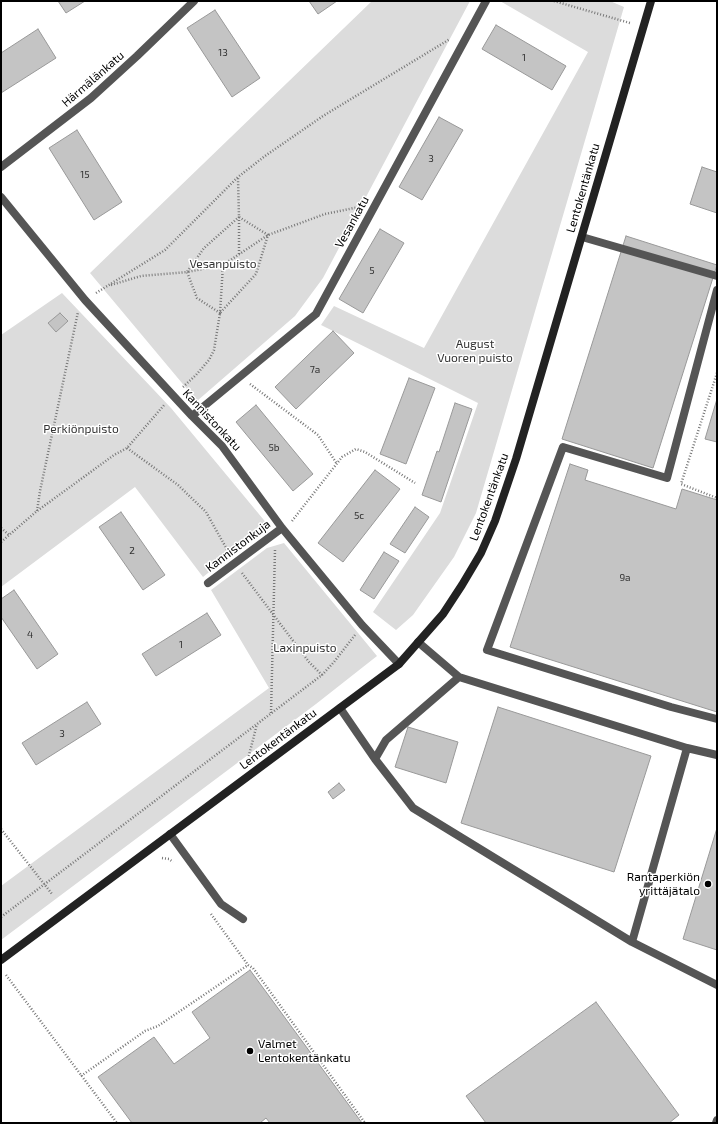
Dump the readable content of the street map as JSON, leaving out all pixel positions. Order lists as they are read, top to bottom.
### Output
{
  "streets": {
    "street": [
      "Härmälänkatu",
      "Lentokentänkatu",
      "Vesankatu",
      "Kannistonkatu",
      "Kannistonkuja"
    ]
  },
  "crossings": [
    ["Lentokentänkatu", "Kannistonkatu"],
    ["Vesankatu", "Kannistonkatu"],
    ["Kannistonkatu", "Kannistonkuja"]
  ],
  "parks": [
    "Vesanpuisto",
    "August Vuoren puisto",
    "Perkiönpuisto",
    "Laxinpuisto"
  ],
  "places": ["Rantaperkiön yrittäjätalo", "Valmet Lentokentänkatu"],
  "house_numbers": [
    "13",
    "1",
    "3",
    "15",
    "5",
    "7a",
    "5b",
    "5c",
    "2",
    "9a",
    "4",
    "1",
    "3"
  ]
}
